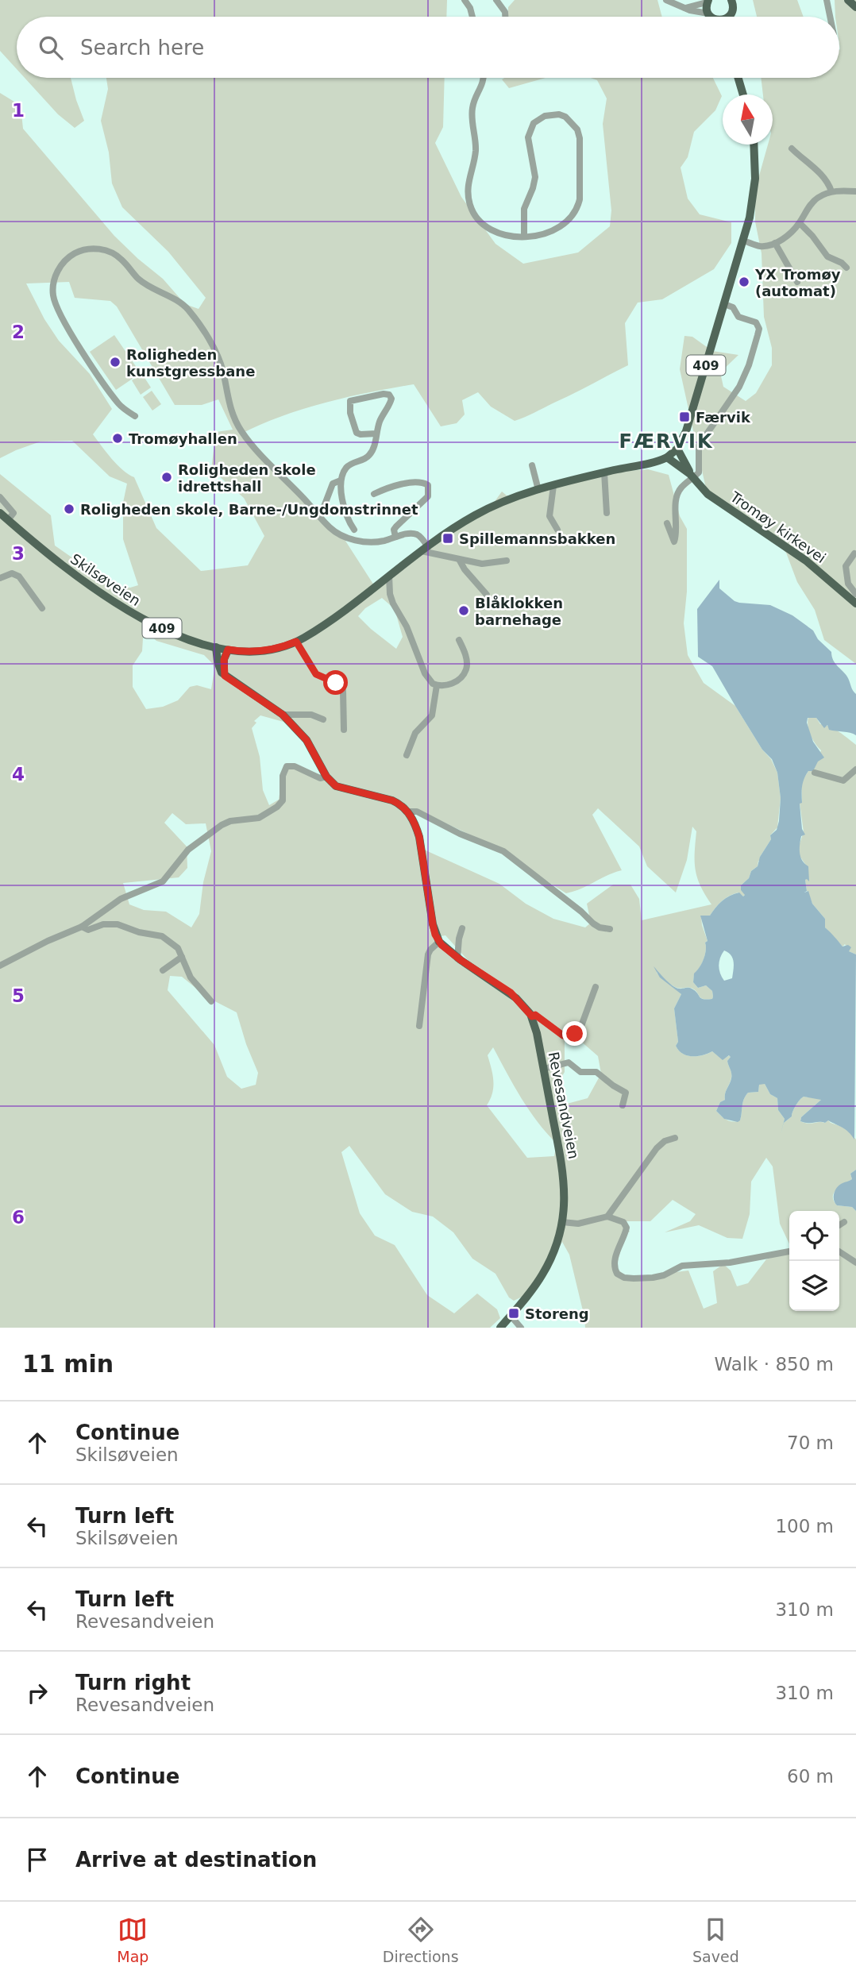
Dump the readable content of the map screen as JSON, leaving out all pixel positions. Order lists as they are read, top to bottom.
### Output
{
  "streets": {
    "main road": [
      "409",
      "Tromøy kirkevei",
      "Skilsøveien",
      "Revesandveien"
    ]
  },
  "crossings": [
    ["Tromøy kirkevei", "Skilsøveien"]
  ],
  "districts": ["FÆRVIK"],
  "places": {
    "other": [
      "YX Tromøy (automat)",
      "Roligheden kunstgressbane",
      "Tromøyhallen",
      "Roligheden skole idrettshall",
      "Roligheden skole, Barne-/Ungdomstrinnet",
      "Blåklokken barnehage"
    ],
    "transit": ["Færvik", "Spillemannsbakken", "Storeng"]
  },
  "north": "top",
  "page": {
    "search": "Search here",
    "heading": ["11 min", "Walk · 850 m"],
    "list": [
      ["Continue", "Skilsøveien", "70 m"],
      ["Turn left", "Skilsøveien", "100 m"],
      ["Turn left", "Revesandveien", "310 m"],
      ["Turn right", "Revesandveien", "310 m"],
      ["Continue", "60 m"],
      "Arrive at destination"
    ],
    "nav": ["Map", "Directions", "Saved"]
  },
  "grid": {
    "rows": [
      "1",
      "2",
      "3",
      "4",
      "5",
      "6"
    ]
  }
}
